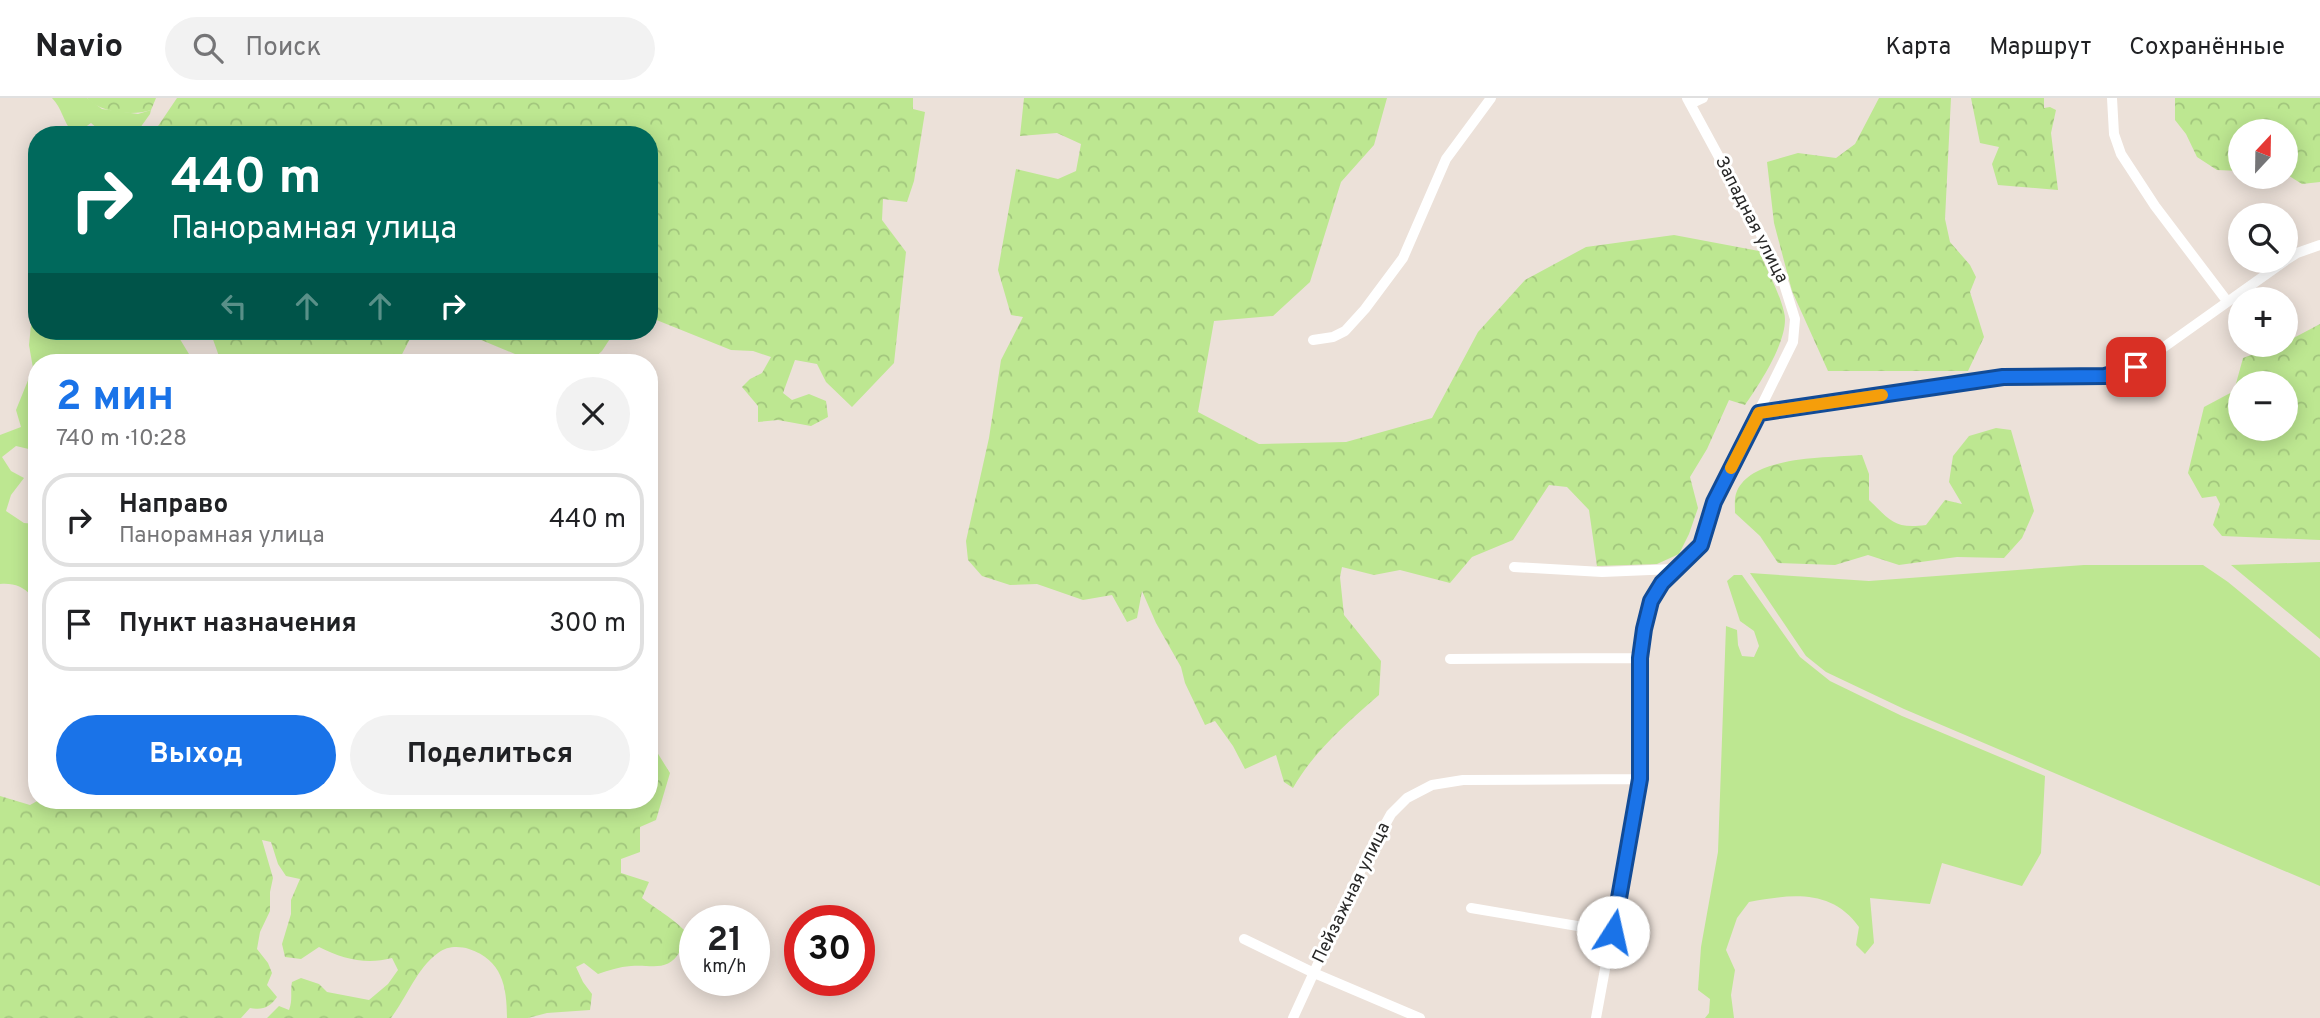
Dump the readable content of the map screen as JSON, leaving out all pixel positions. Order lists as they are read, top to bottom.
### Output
{
  "streets": {
    "street": ["Западная улица", "Пейзажная улица"]
  },
  "crossings": [
    ["Западная улица", "Пейзажная улица"]
  ],
  "north": "top",
  "page": {
    "header": "Navio",
    "search": "Поиск",
    "nav": ["Карта", "Маршрут", "Сохранённые"],
    "map_buttons": ["+", "−"],
    "turn": ["440 m", "Панорамная улица"],
    "heading": ["2 мин", "740 m · 10:28"],
    "list": [
      {
        "name": "Направо",
        "note": "Панорамная улица",
        "value": "440 m"
      },
      {
        "name": "Пункт назначения",
        "value": "300 m"
      }
    ],
    "buttons": ["Выход", "Поделиться"],
    "speed": "21 km/h",
    "limit": "30"
  }
}
